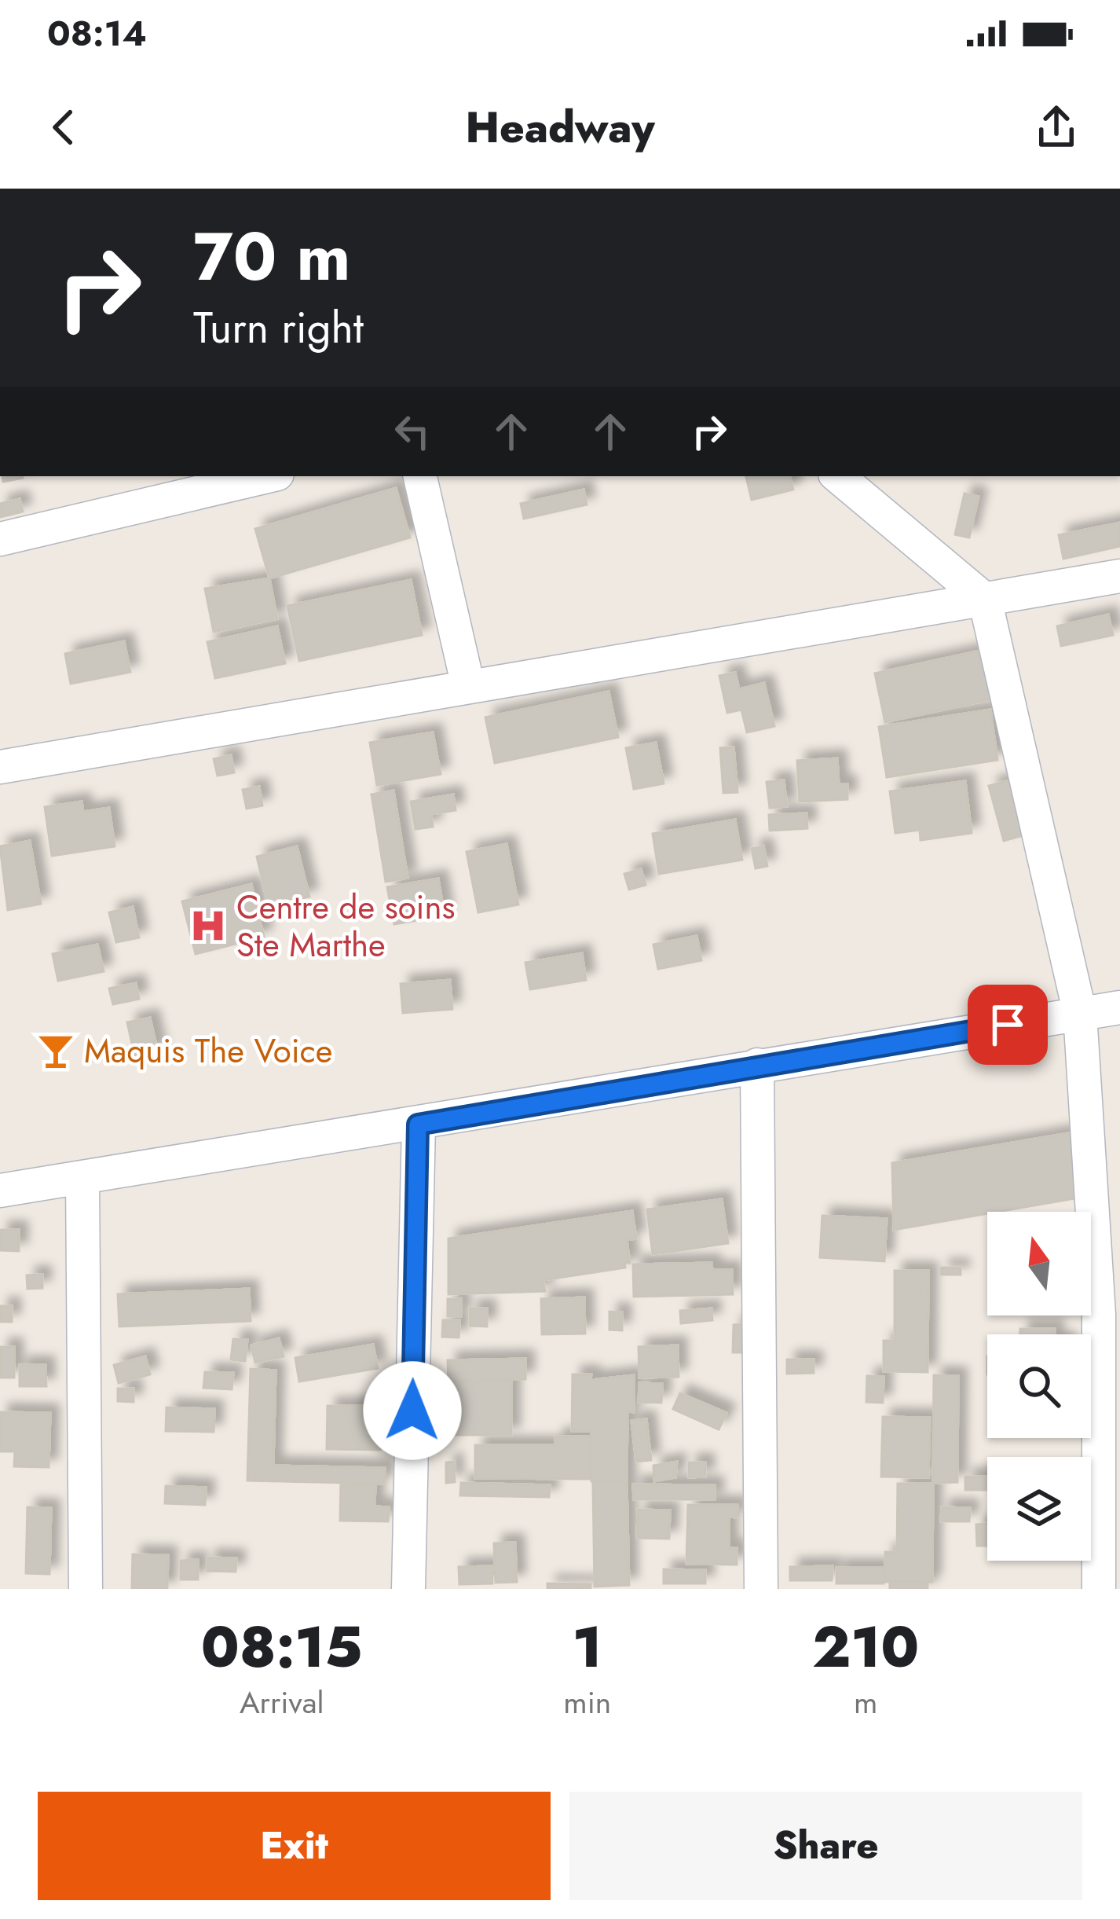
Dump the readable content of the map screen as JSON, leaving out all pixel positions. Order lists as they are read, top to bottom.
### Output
{
  "places": {
    "hospital": ["Centre de soins Ste Marthe"],
    "bar": ["Maquis The Voice"]
  },
  "north": "top",
  "page": {
    "status": "08:14",
    "header": "Headway",
    "turn": ["70 m", "Turn right"],
    "eta": [
      "08:15",
      "Arrival",
      "1",
      "min",
      "210",
      "m"
    ],
    "buttons": ["Exit", "Share"]
  }
}
